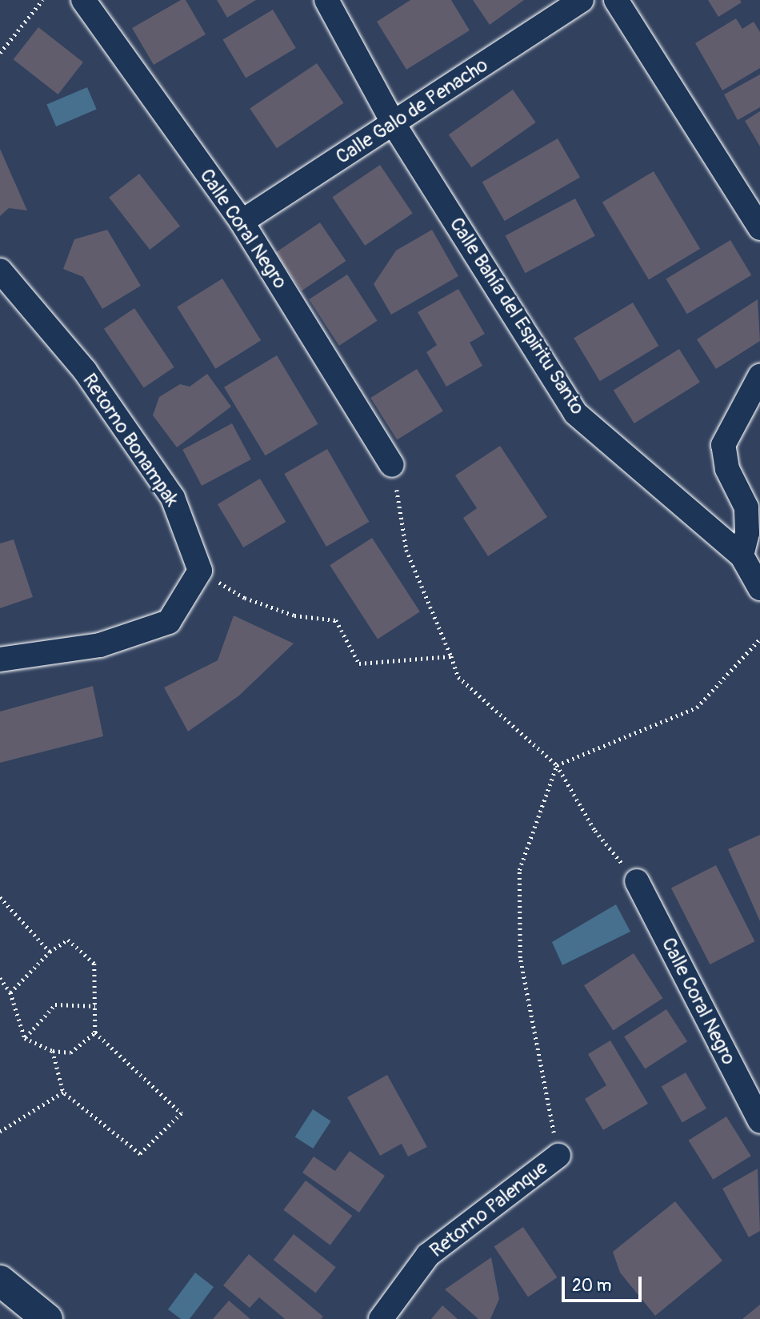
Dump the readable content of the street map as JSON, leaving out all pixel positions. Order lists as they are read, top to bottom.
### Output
{
  "streets": {
    "street": [
      "Calle Galo de Penacho",
      "Calle Coral Negro",
      "Calle Bahía del Espiritu Santo",
      "Retorno Bonampak",
      "Retorno Palenque"
    ]
  },
  "crossings": [
    ["Calle Galo de Penacho", "Calle Coral Negro"],
    ["Calle Galo de Penacho", "Calle Bahía del Espiritu Santo"]
  ],
  "scale_bar": "20 m"
}
